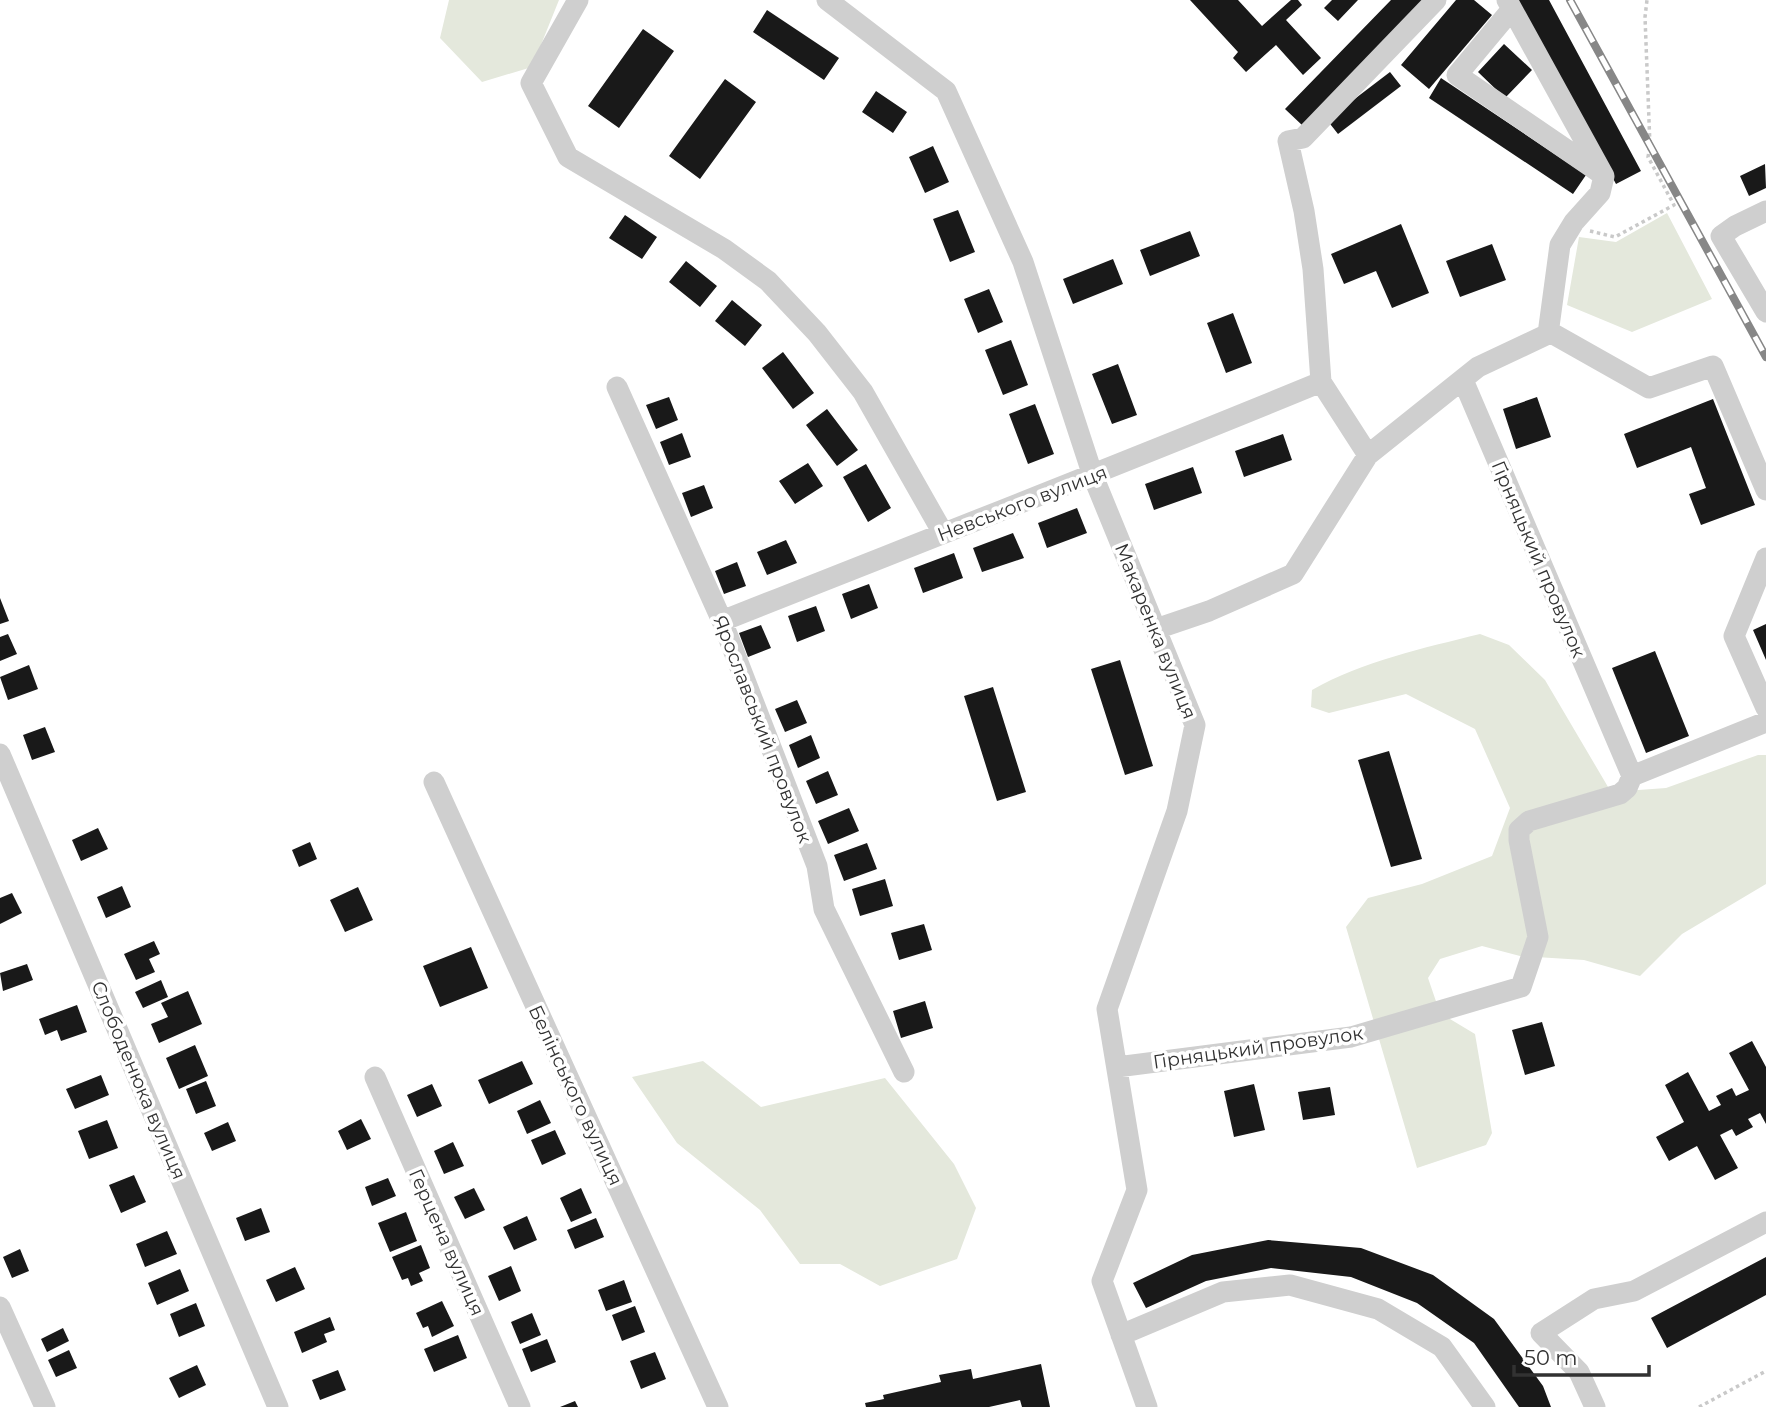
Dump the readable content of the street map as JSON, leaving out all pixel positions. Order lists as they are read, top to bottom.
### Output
{
  "streets": {
    "street": [
      "Невського вулиця",
      "Гірняцький провулок",
      "Макаренка вулиця",
      "Ярославський провулок",
      "Слободенюка вулиця",
      "Белінського вулиця",
      "Герцена вулиця"
    ]
  },
  "crossings": [
    ["Невського вулиця", "Макаренка вулиця"],
    ["Невського вулиця", "Ярославський провулок"],
    ["Гірняцький провулок", "Макаренка вулиця"]
  ],
  "scale_bar": "50 m"
}
